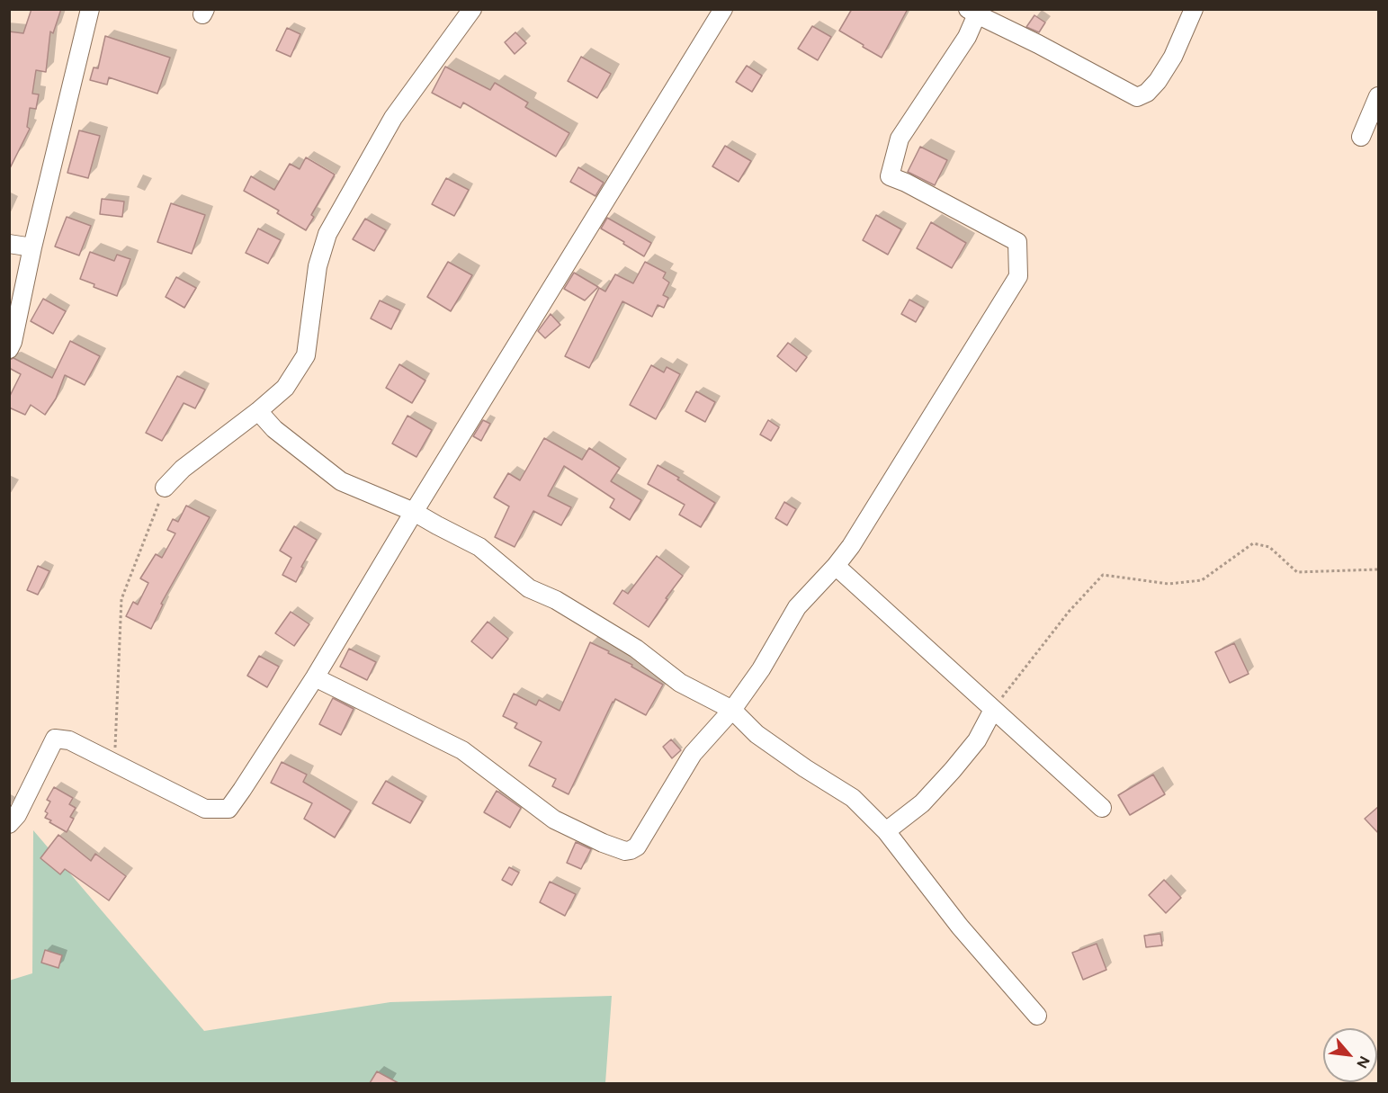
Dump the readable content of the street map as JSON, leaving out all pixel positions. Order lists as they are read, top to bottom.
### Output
{
  "north": "bottom right"
}
